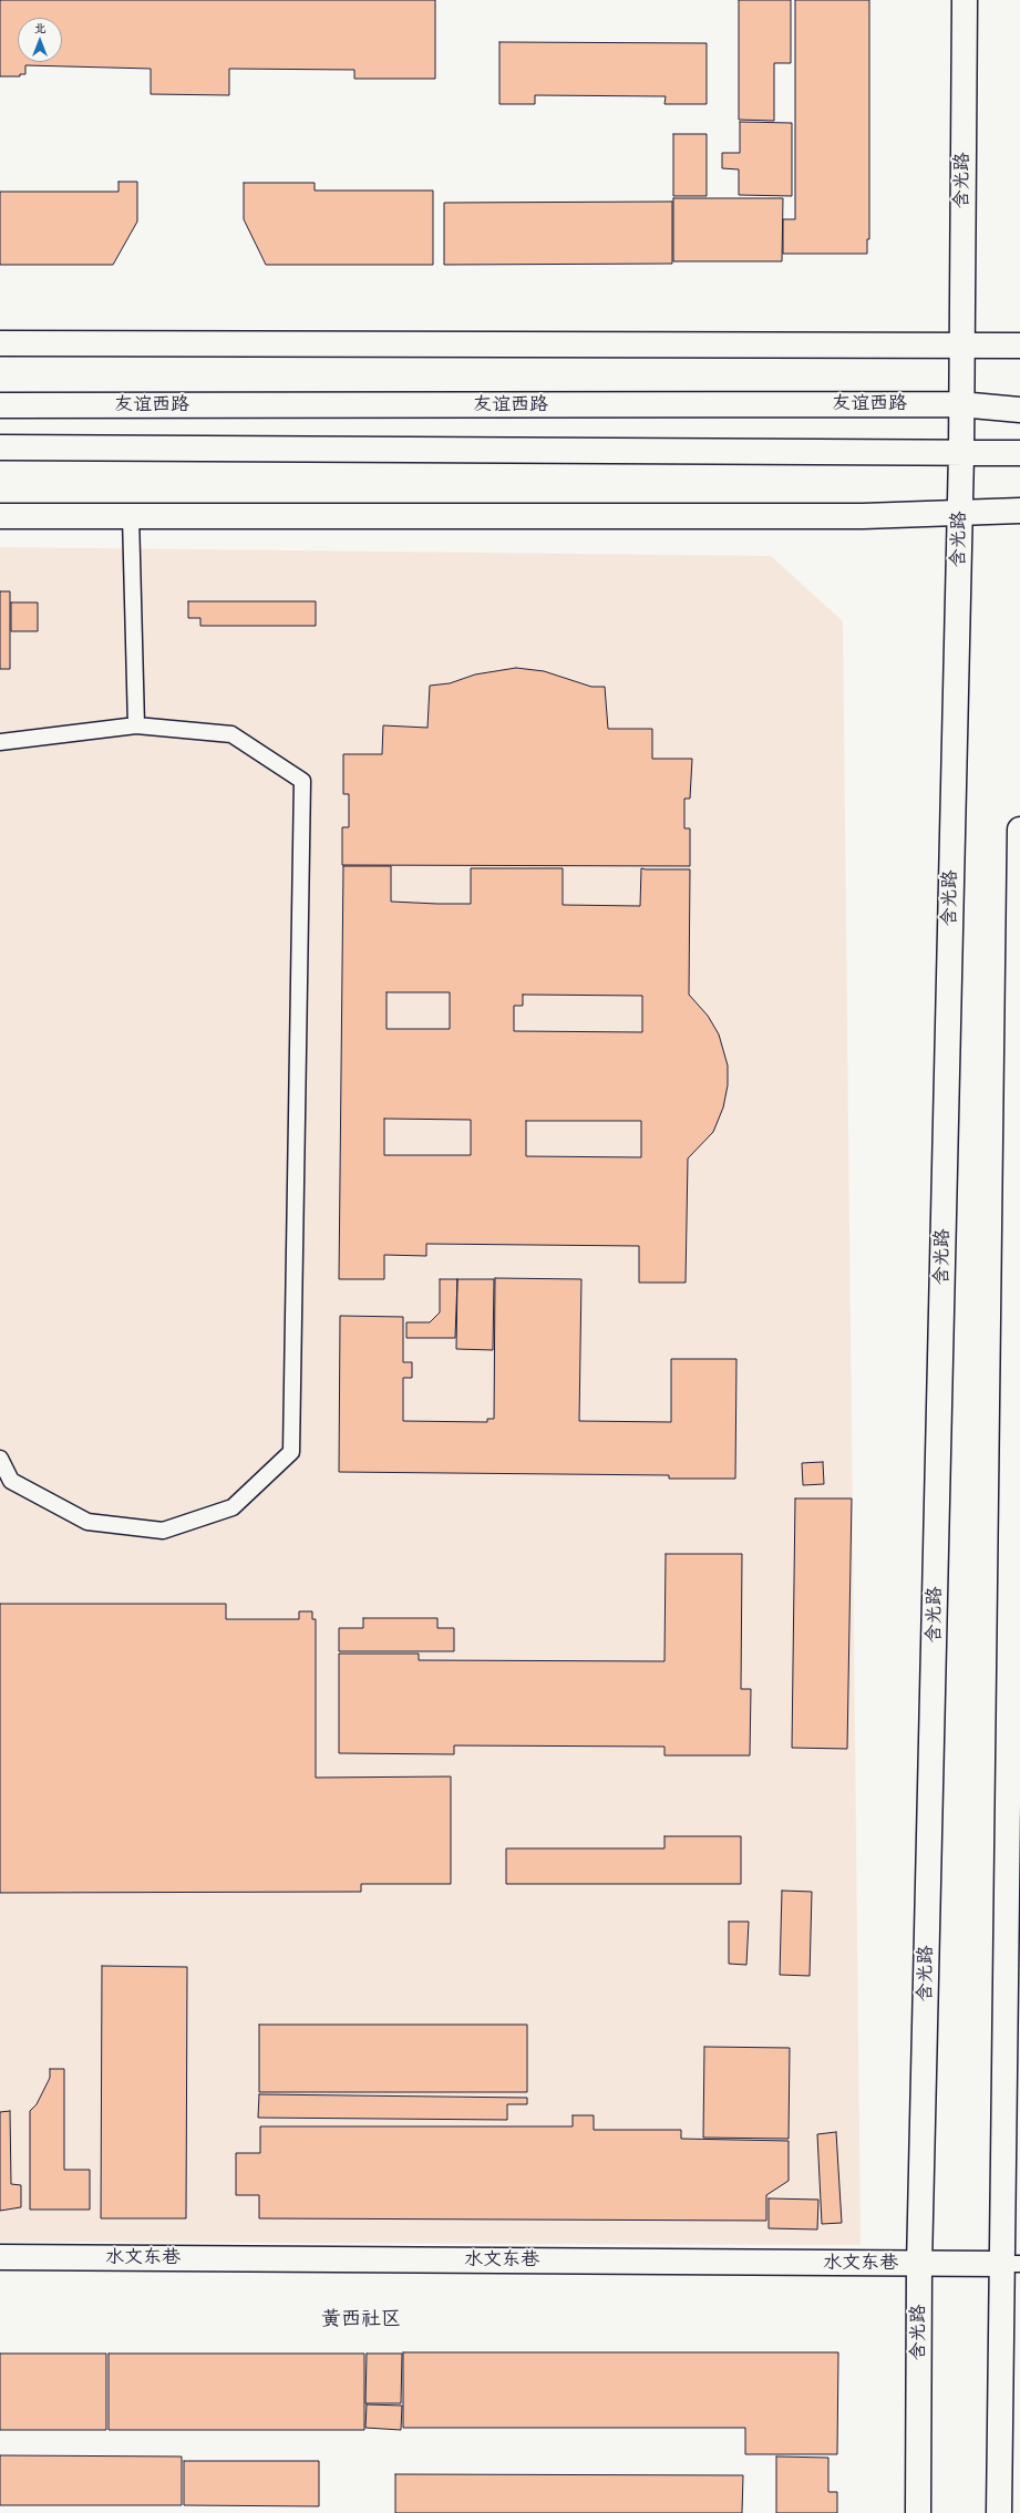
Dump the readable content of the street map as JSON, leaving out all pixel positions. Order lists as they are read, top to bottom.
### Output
{
  "streets": {
    "main road": ["含光路", "友谊西路", "水文东巷"]
  },
  "crossings": [
    ["含光路", "友谊西路"],
    ["含光路", "水文东巷"]
  ],
  "districts": ["黄西社区"],
  "north": "top"
}
